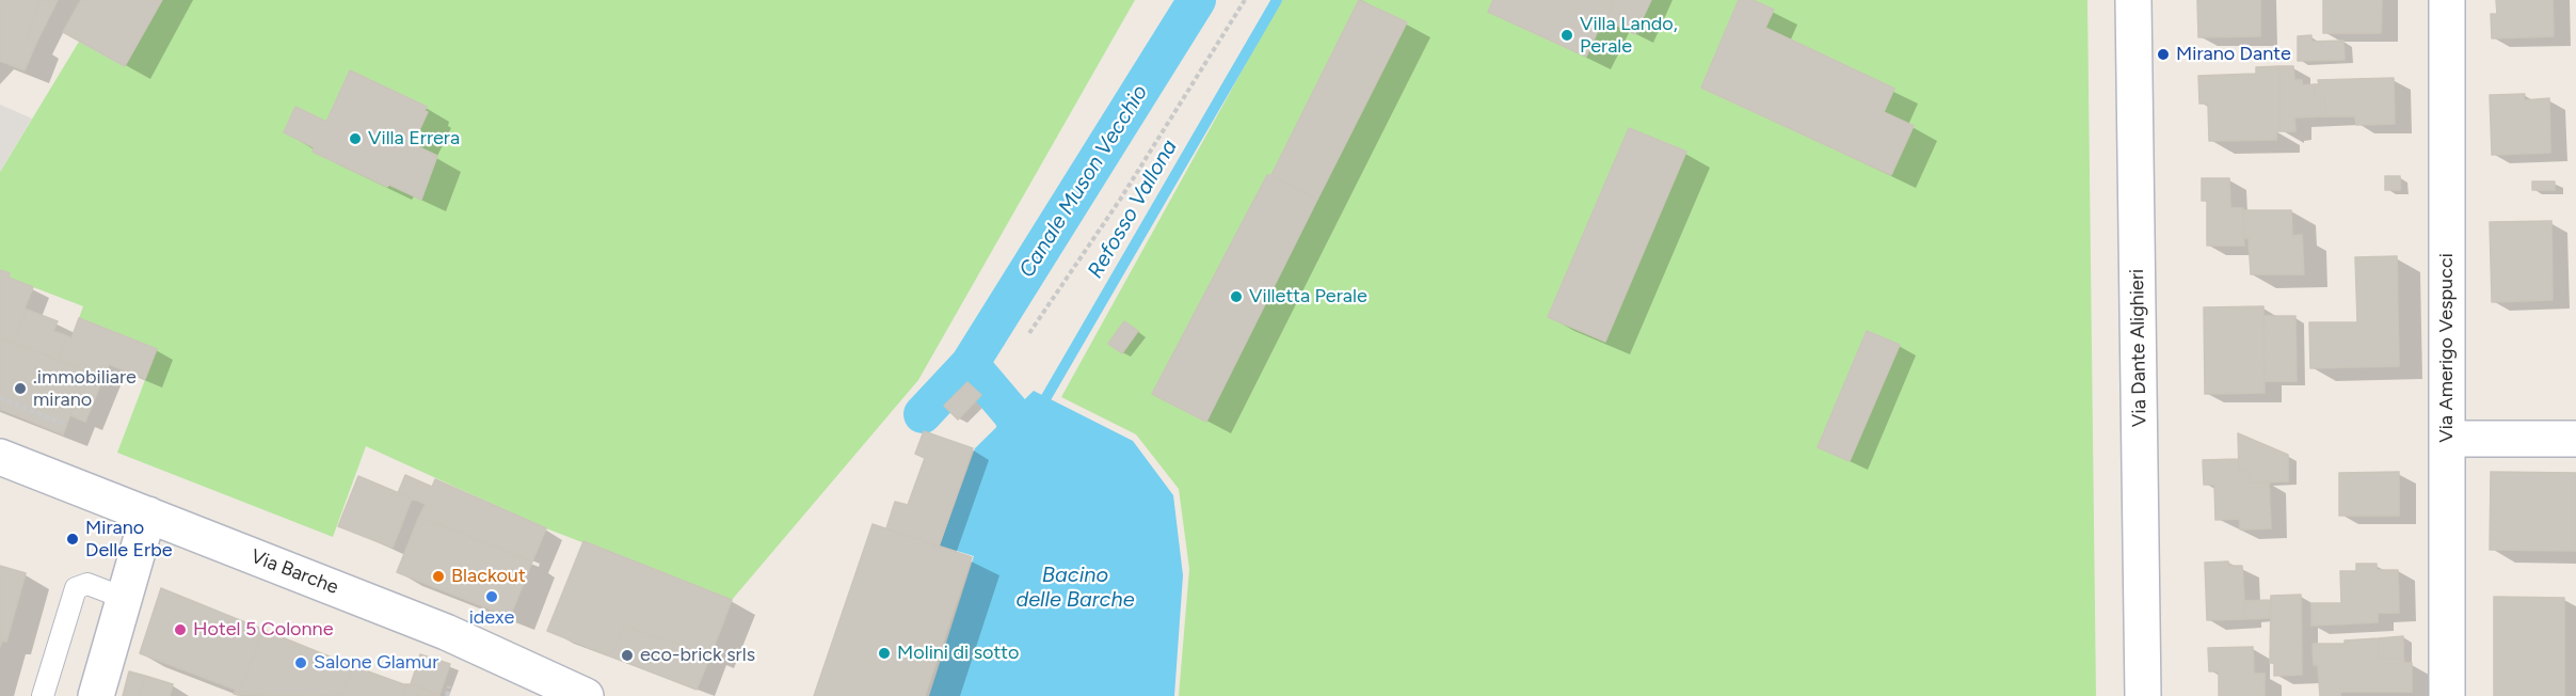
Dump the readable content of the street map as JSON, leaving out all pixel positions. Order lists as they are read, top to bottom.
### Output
{
  "streets": {
    "street": ["Via Dante Alighieri", "Via Amerigo Vespucci", "Via Barche"]
  },
  "water": ["Canale Muson Vecchio", "Refosso Vallona", "Bacino delle Barche"],
  "places": [
    "Villa Lando, Perale",
    "Mirano Dante",
    "Villa Errera",
    "Villetta Perale",
    ".immobiliare mirano",
    "Mirano Delle Erbe",
    "Blackout",
    "idexe",
    "Hotel 5 Colonne",
    "Molini di sotto",
    "eco-brick srls",
    "Salone Glamur"
  ]
}
